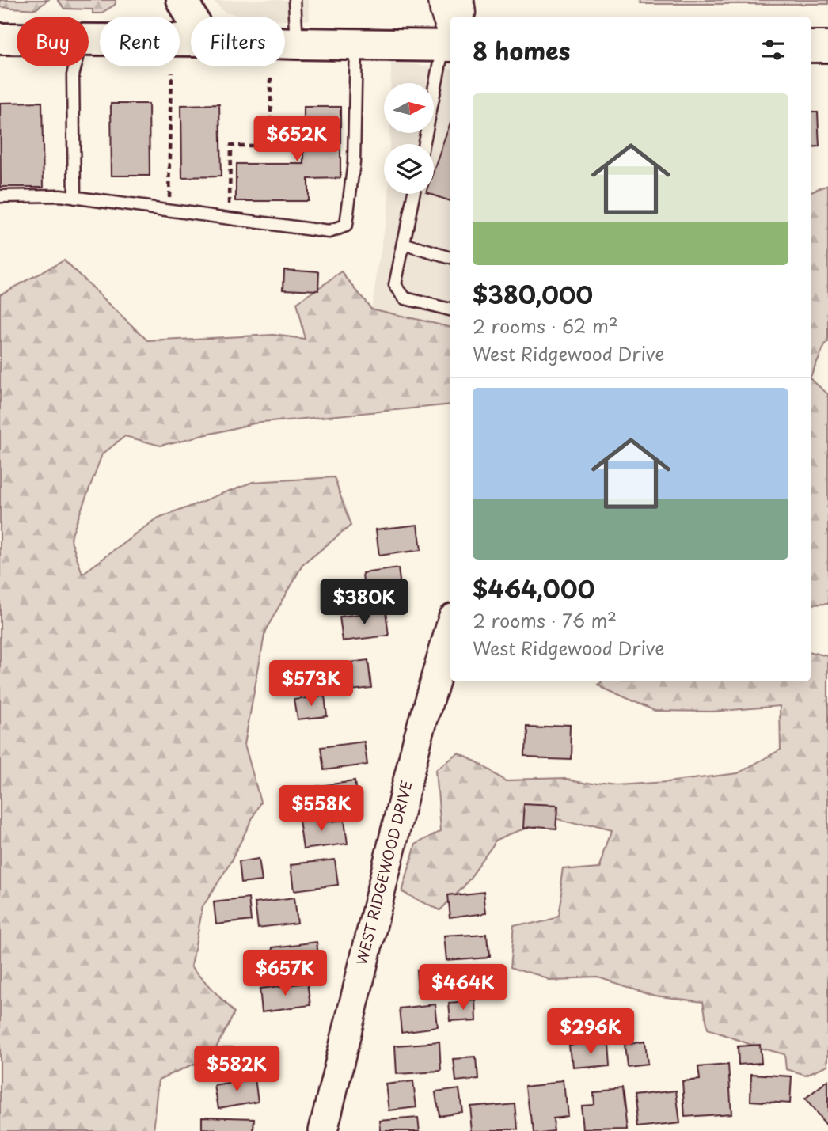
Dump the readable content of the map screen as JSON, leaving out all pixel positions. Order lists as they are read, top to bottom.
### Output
{
  "streets": {
    "street": ["WEST RIDGEWOOD DRIVE"]
  },
  "north": "right",
  "page": {
    "chip": ["Buy", "Rent", "Filters"],
    "heading": "8 homes",
    "list": [
      {
        "name": "$380,000",
        "note": "2 rooms · 62 m² · West Ridgewood Drive"
      },
      {
        "name": "$464,000",
        "note": "2 rooms · 76 m² · West Ridgewood Drive"
      }
    ],
    "price": [
      "$652K",
      "$380K",
      "$573K",
      "$558K",
      "$657K",
      "$464K",
      "$296K",
      "$582K"
    ]
  }
}
